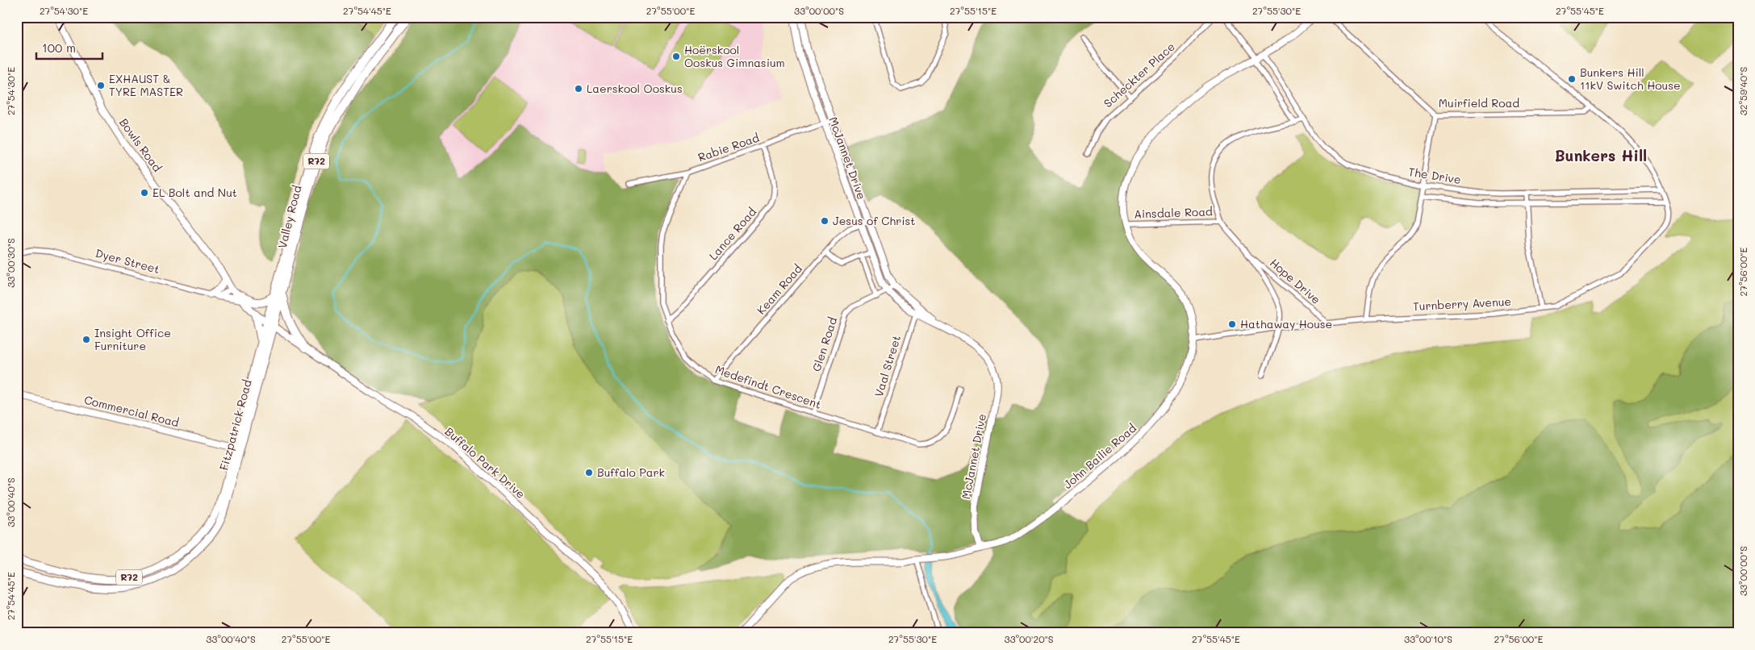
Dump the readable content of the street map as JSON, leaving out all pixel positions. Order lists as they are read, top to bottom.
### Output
{
  "streets": {
    "highway": ["R72", "Valley Road"],
    "main road": ["Fitzpatrick Road"],
    "street": [
      "Scheckter Place",
      "Muirfield Road",
      "Bowls Road",
      "Rabie Road",
      "McJannet Drive",
      "The Drive",
      "Ainsdale Road",
      "Lance Road",
      "Dyer Street",
      "Hope Drive",
      "Keam Road",
      "Turnberry Avenue",
      "Glen Road",
      "Vaal Street",
      "Medefindt Crescent",
      "Commercial Road",
      "John Bailie Road",
      "Buffalo Park Drive"
    ]
  },
  "crossings": [
    ["Muirfield Road", "Turnberry Avenue"],
    ["Bowls Road", "Valley Road"],
    ["Bowls Road", "Fitzpatrick Road"],
    ["Bowls Road", "Buffalo Park Drive"],
    ["Rabie Road", "McJannet Drive"],
    ["Rabie Road", "Lance Road"],
    ["Rabie Road", "Medefindt Crescent"],
    ["McJannet Drive", "Keam Road"],
    ["McJannet Drive", "Glen Road"],
    ["McJannet Drive", "Vaal Street"],
    ["McJannet Drive", "John Bailie Road"],
    ["The Drive", "Hope Drive"],
    ["The Drive", "Turnberry Avenue"],
    ["The Drive", "John Bailie Road"],
    ["Ainsdale Road", "Hope Drive"],
    ["Ainsdale Road", "John Bailie Road"],
    ["Valley Road", "Fitzpatrick Road"],
    ["Valley Road", "Buffalo Park Drive"],
    ["Lance Road", "Medefindt Crescent"],
    ["Hope Drive", "Turnberry Avenue"],
    ["Keam Road", "Medefindt Crescent"],
    ["Turnberry Avenue", "John Bailie Road"],
    ["Glen Road", "Medefindt Crescent"],
    ["Vaal Street", "Medefindt Crescent"],
    ["Commercial Road", "Fitzpatrick Road"],
    ["Fitzpatrick Road", "Buffalo Park Drive"]
  ],
  "districts": ["Bunkers Hill"],
  "places": [
    "Hoërskool Ooskus Gimnasium",
    "Bunkers Hill 11kV Switch House",
    "EXHAUST & TYRE MASTER",
    "Laerskool Ooskus",
    "EL Bolt and Nut",
    "Jesus of Christ",
    "Hathaway House",
    "Insight Office Furniture",
    "Buffalo Park"
  ],
  "scale_bar": "100 m",
  "coordinates": [
    "27°54'30\"E",
    "27°54'45\"E",
    "27°55'00\"E",
    "33°00'00\"S",
    "27°55'15\"E",
    "27°55'30\"E",
    "27°55'45\"E",
    "32°59'40\"S",
    "33°00'30\"S",
    "27°56'00\"E",
    "33°00'40\"S",
    "33°00'20\"S",
    "33°00'10\"S"
  ]
}
